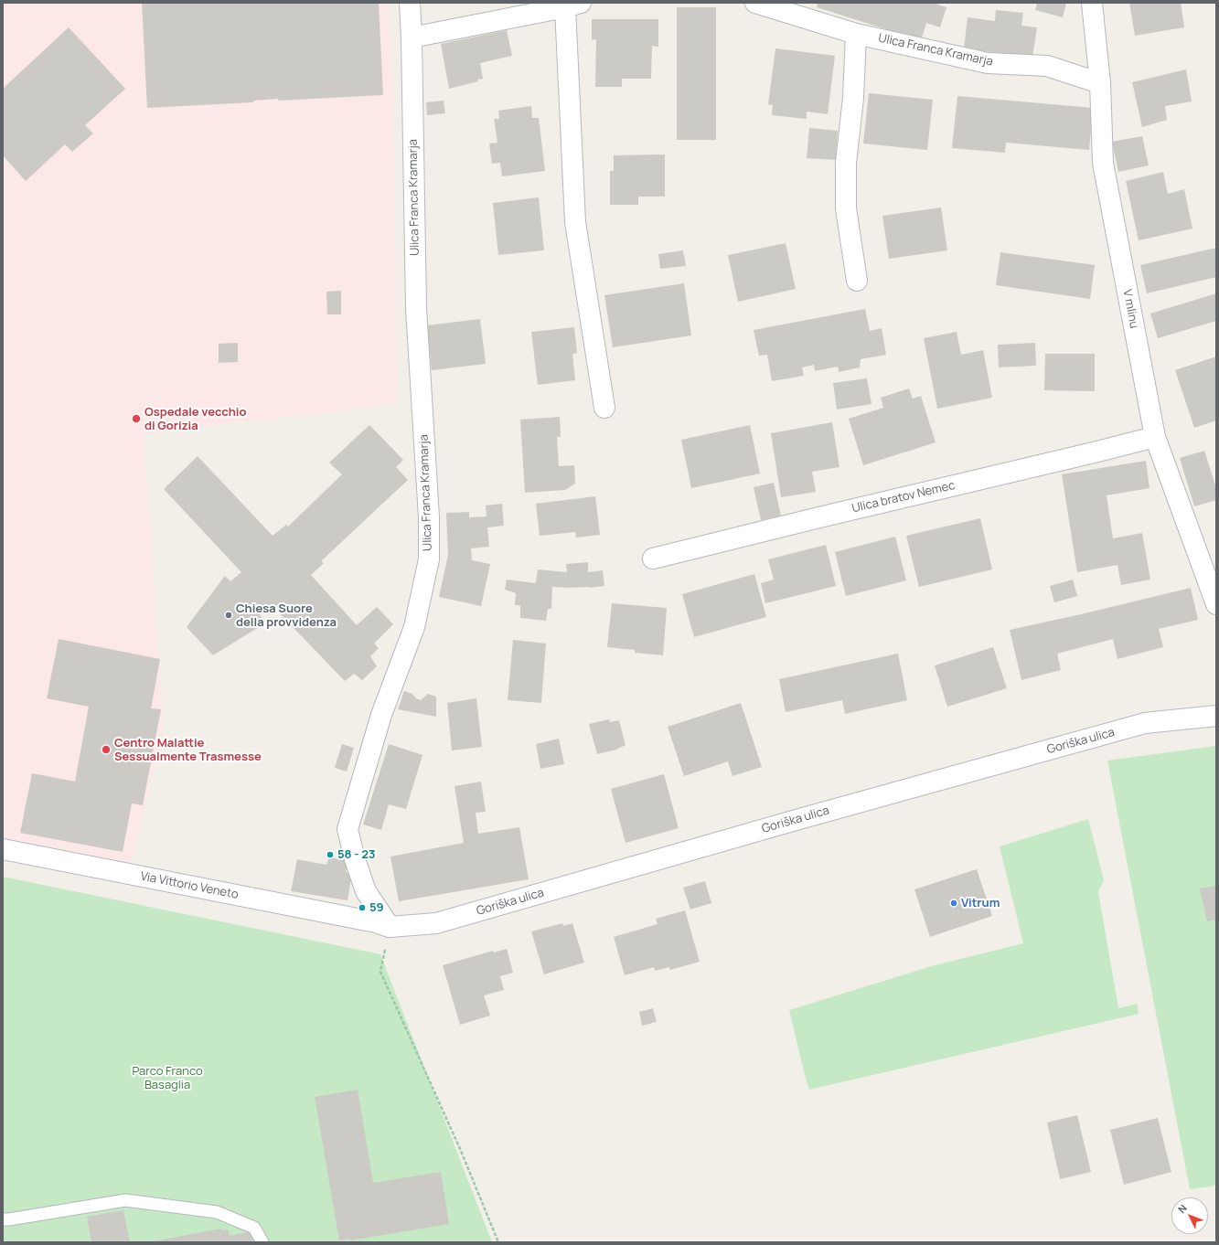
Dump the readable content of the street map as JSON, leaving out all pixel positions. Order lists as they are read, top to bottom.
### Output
{
  "streets": {
    "street": [
      "Ulica Franca Kramarja",
      "V mlinu",
      "Ulica bratov Nemec",
      "Goriška ulica",
      "Via Vittorio Veneto"
    ]
  },
  "crossings": [
    ["Ulica Franca Kramarja", "V mlinu"],
    ["Ulica Franca Kramarja", "Goriška ulica"],
    ["Ulica Franca Kramarja", "Via Vittorio Veneto"],
    ["V mlinu", "Ulica bratov Nemec"],
    ["Goriška ulica", "Via Vittorio Veneto"]
  ],
  "parks": ["Parco Franco Basaglia"],
  "places": [
    "Ospedale vecchio di Gorizia",
    "Chiesa Suore della provvidenza",
    "Centro Malattie Sessualmente Trasmesse",
    "58 - 23",
    "Vitrum",
    "59"
  ],
  "north": "top left"
}
